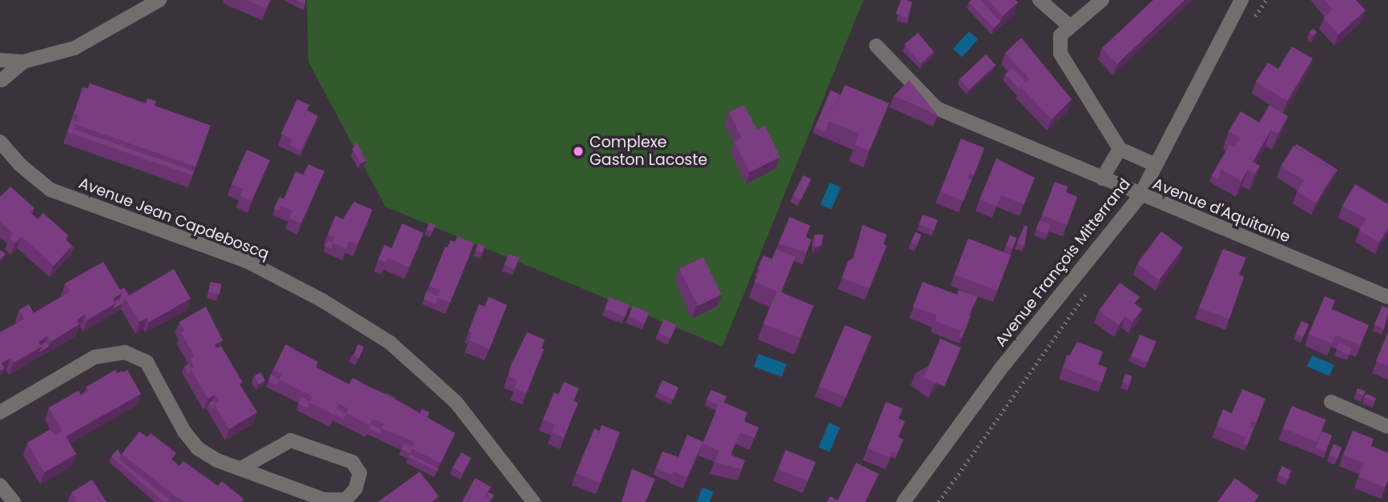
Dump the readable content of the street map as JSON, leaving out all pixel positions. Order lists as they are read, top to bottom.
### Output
{
  "streets": {
    "street": ["Avenue d'Aquitaine", "Avenue Jean Capdeboscq", "Avenue François Mitterrand"]
  },
  "crossings": [
    ["Avenue d'Aquitaine", "Avenue François Mitterrand"]
  ],
  "places": ["Complexe Gaston Lacoste"]
}
